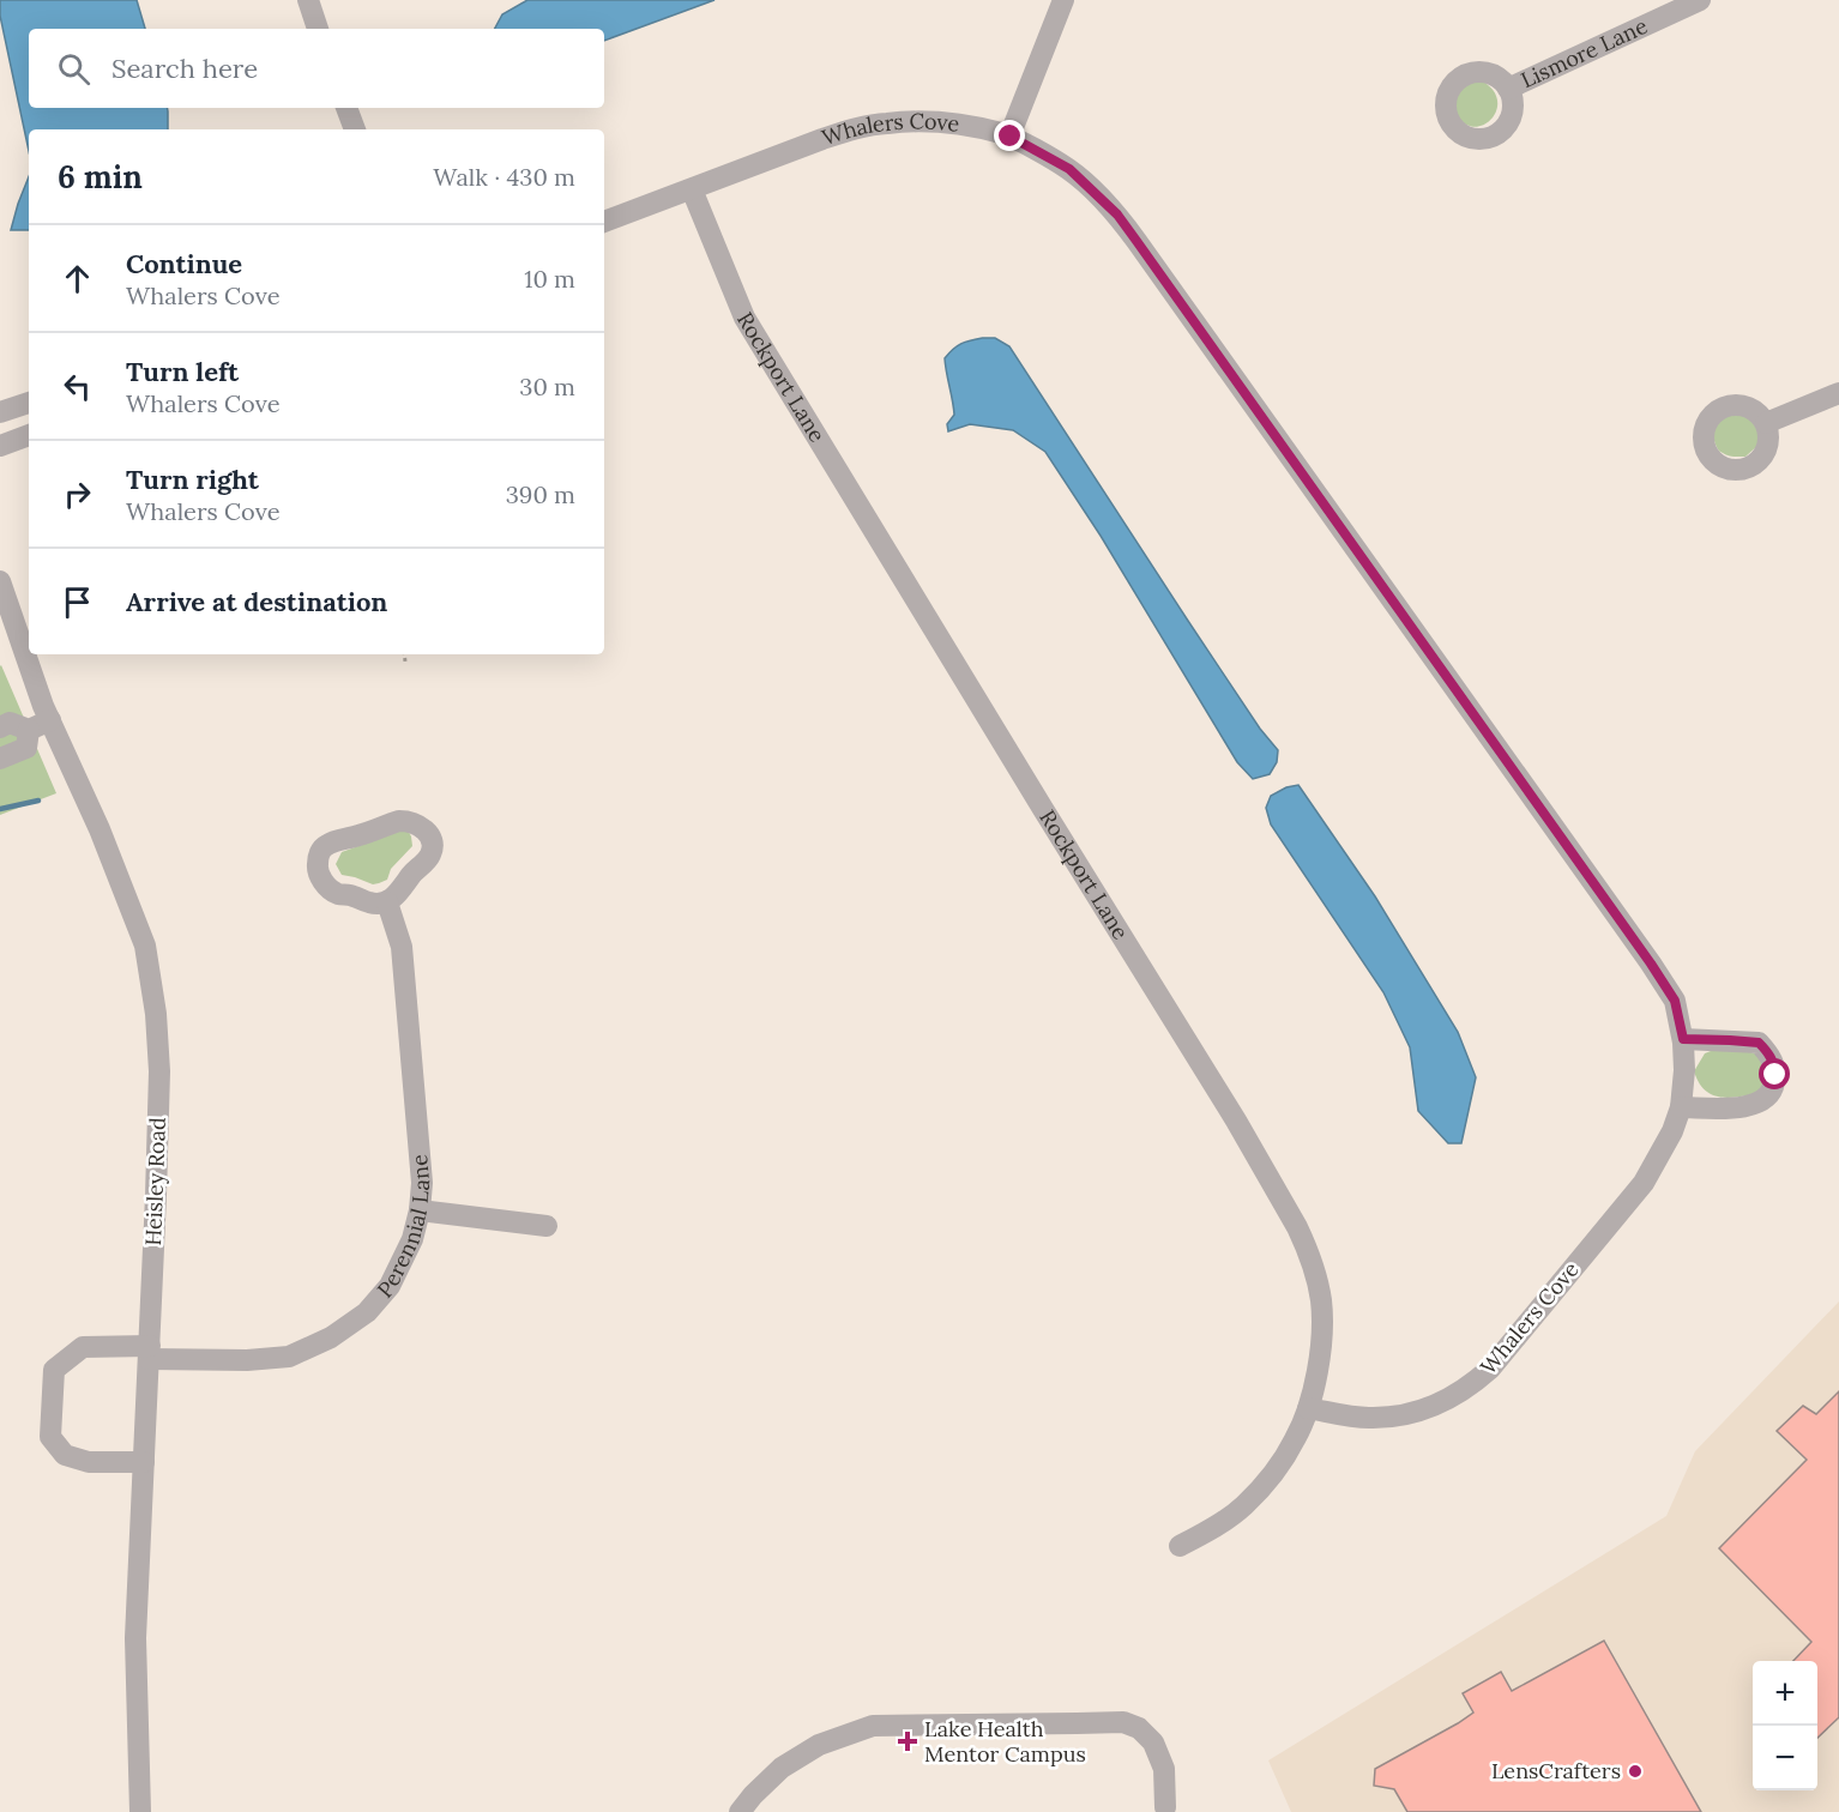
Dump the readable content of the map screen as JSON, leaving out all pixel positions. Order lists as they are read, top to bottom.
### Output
{
  "streets": {
    "street": [
      "Lismore Lane",
      "Whalers Cove",
      "Rockport Lane",
      "Heisley Road",
      "Perennial Lane"
    ]
  },
  "crossings": [
    ["Whalers Cove", "Rockport Lane"],
    ["Heisley Road", "Perennial Lane"]
  ],
  "places": {
    "health": ["Lake Health Mentor Campus"],
    "other": ["LensCrafters"]
  },
  "page": {
    "search": "Search here",
    "heading": ["6 min", "Walk · 430 m"],
    "list": [
      ["Continue", "Whalers Cove", "10 m"],
      ["Turn left", "Whalers Cove", "30 m"],
      ["Turn right", "Whalers Cove", "390 m"],
      "Arrive at destination"
    ],
    "map_buttons": ["+", "−"]
  }
}
